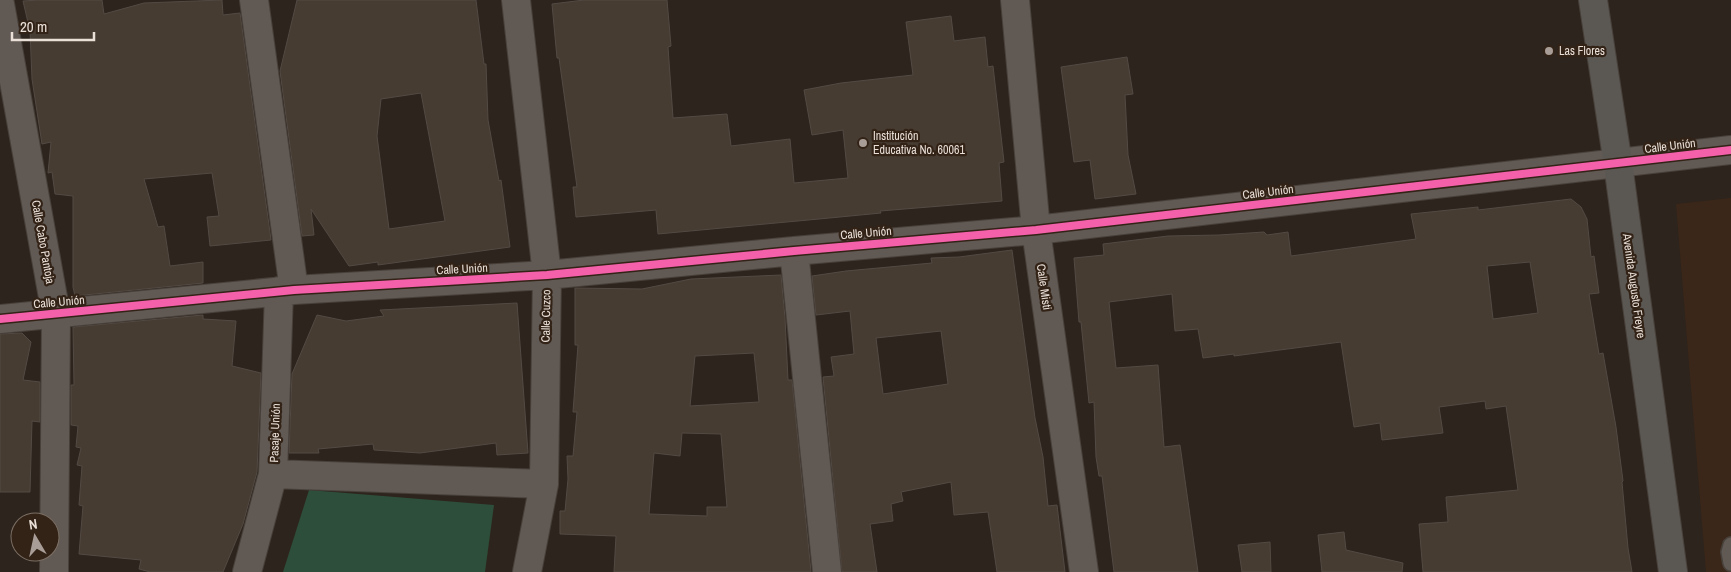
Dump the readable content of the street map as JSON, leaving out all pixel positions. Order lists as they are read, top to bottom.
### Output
{
  "streets": {
    "main road": ["Avenida Augusto Freyre"],
    "street": [
      "Calle Unión",
      "Calle Cabo Pantoja",
      "Calle Misti",
      "Calle Cuzco",
      "Pasaje Unión"
    ]
  },
  "crossings": [
    ["Calle Unión", "Calle Cabo Pantoja"],
    ["Calle Unión", "Avenida Augusto Freyre"],
    ["Calle Unión", "Calle Misti"],
    ["Calle Unión", "Calle Cuzco"],
    ["Calle Unión", "Pasaje Unión"]
  ],
  "places": ["Las Flores", "Institución Educativa No. 60061"],
  "scale_bar": "20 m",
  "north": "top"
}
